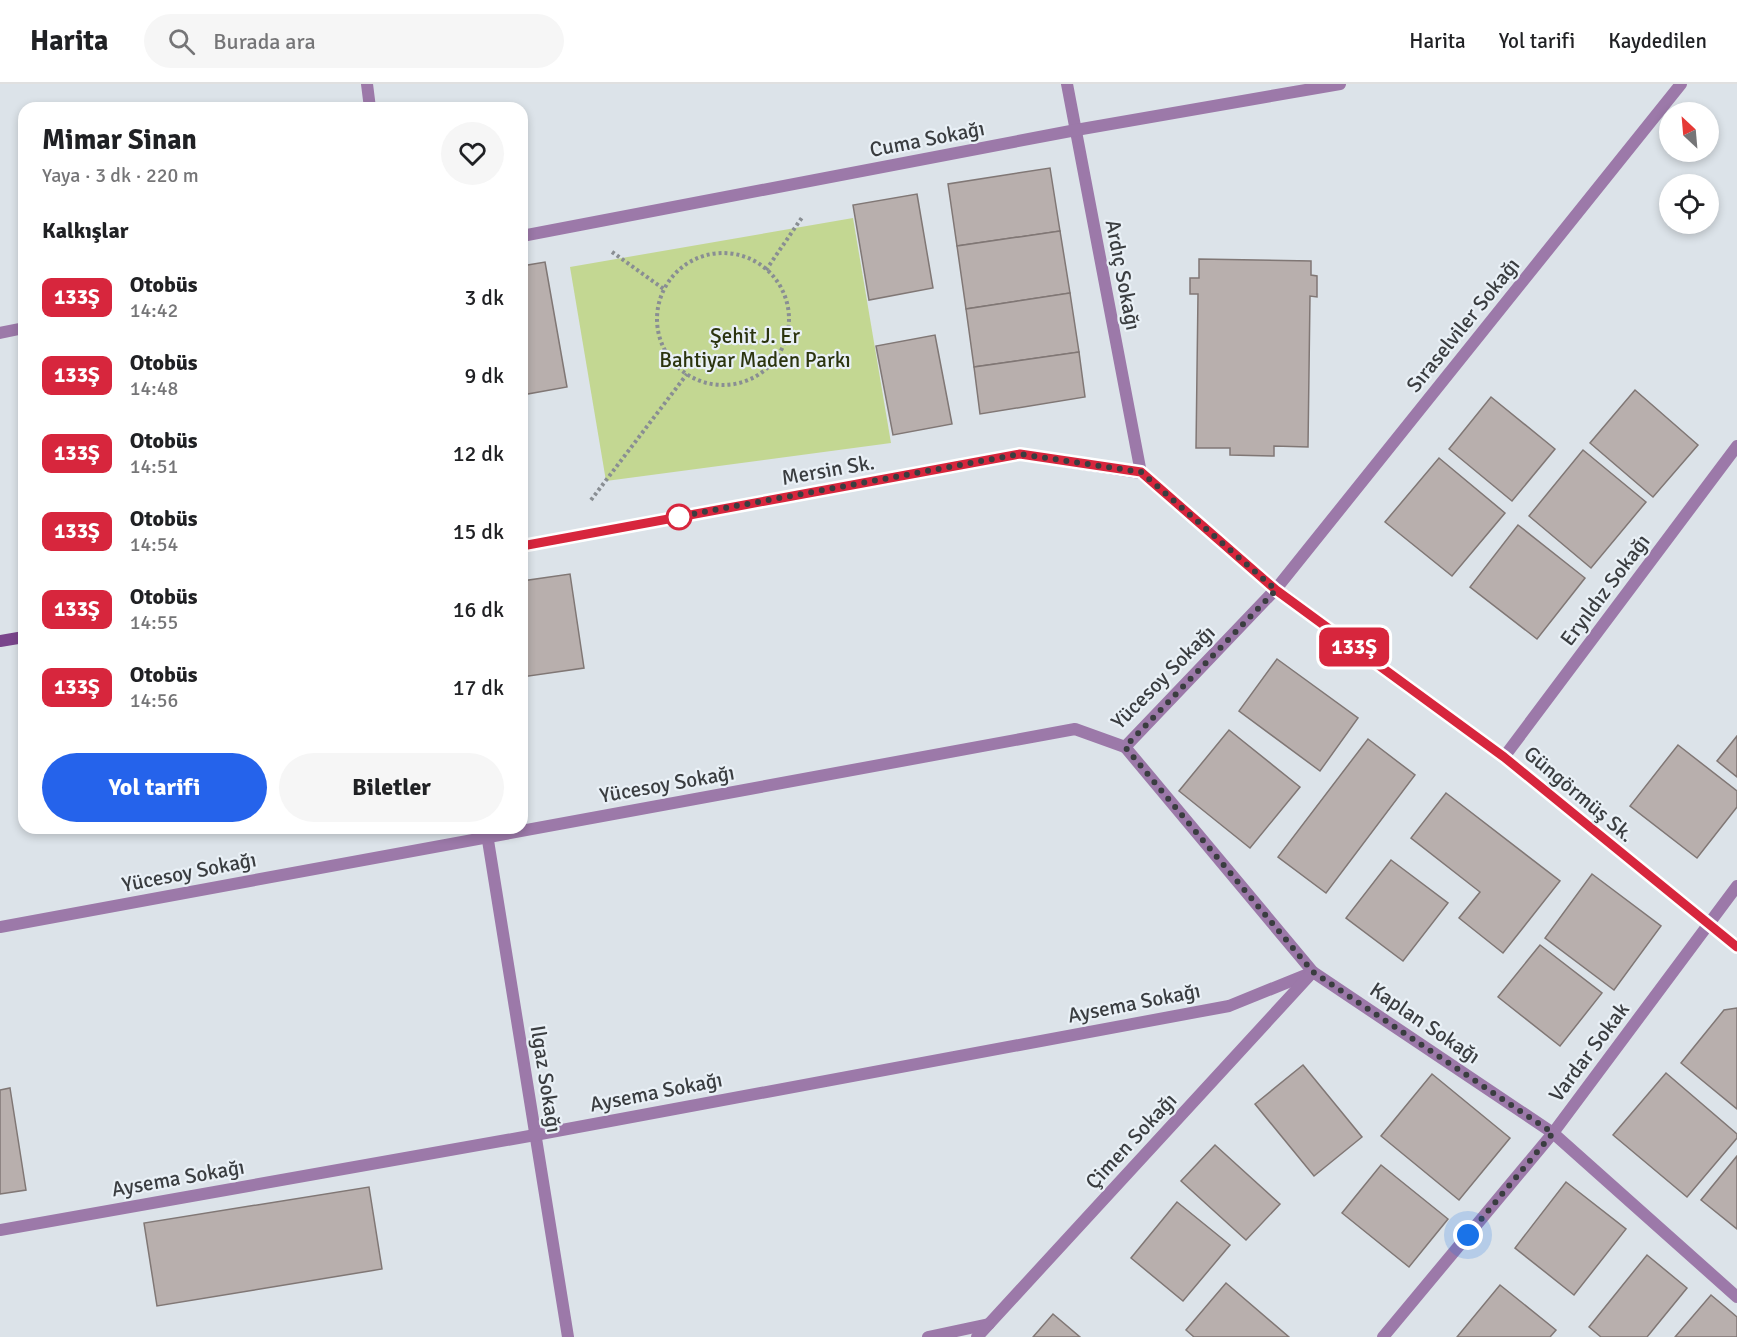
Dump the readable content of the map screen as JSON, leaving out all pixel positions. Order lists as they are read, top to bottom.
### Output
{
  "streets": {
    "street": [
      "Cuma Sokağı",
      "Ardıç Sokağı",
      "Sıraselviler Sokağı",
      "Mersin Sk.",
      "Eryıldız Sokağı",
      "Yücesoy Sokağı",
      "Güngörmüş Sk.",
      "Aysema Sokağı",
      "Kaplan Sokağı",
      "Vardar Sokak",
      "Ilgaz Sokağı",
      "Çimen Sokağı"
    ]
  },
  "crossings": [
    ["Cuma Sokağı", "Ardıç Sokağı"],
    ["Ardıç Sokağı", "Mersin Sk."],
    ["Ardıç Sokağı", "Güngörmüş Sk."],
    ["Sıraselviler Sokağı", "Yücesoy Sokağı"],
    ["Sıraselviler Sokağı", "Güngörmüş Sk."],
    ["Mersin Sk.", "Güngörmüş Sk."],
    ["Eryıldız Sokağı", "Güngörmüş Sk."],
    ["Yücesoy Sokağı", "Güngörmüş Sk."],
    ["Yücesoy Sokağı", "Kaplan Sokağı"],
    ["Güngörmüş Sk.", "Vardar Sokak"],
    ["Aysema Sokağı", "Kaplan Sokağı"],
    ["Aysema Sokağı", "Ilgaz Sokağı"],
    ["Aysema Sokağı", "Çimen Sokağı"],
    ["Kaplan Sokağı", "Vardar Sokak"],
    ["Kaplan Sokağı", "Çimen Sokağı"]
  ],
  "parks": ["Şehit J. Er Bahtiyar Maden Parkı"],
  "lines": ["bus line 133Ş"],
  "north": "top left",
  "page": {
    "header": "Harita",
    "search": "Burada ara",
    "nav": ["Harita", "Yol tarifi", "Kaydedilen"],
    "on_map": "133Ş",
    "heading": [
      ["Mimar Sinan", "Yaya · 3 dk · 220 m"],
      "Kalkışlar"
    ],
    "list": [
      {
        "mark": "133Ş",
        "name": "Otobüs",
        "note": "14:42",
        "value": "3 dk"
      },
      {
        "mark": "133Ş",
        "name": "Otobüs",
        "note": "14:48",
        "value": "9 dk"
      },
      {
        "mark": "133Ş",
        "name": "Otobüs",
        "note": "14:51",
        "value": "12 dk"
      },
      {
        "mark": "133Ş",
        "name": "Otobüs",
        "note": "14:54",
        "value": "15 dk"
      },
      {
        "mark": "133Ş",
        "name": "Otobüs",
        "note": "14:55",
        "value": "16 dk"
      },
      {
        "mark": "133Ş",
        "name": "Otobüs",
        "note": "14:56",
        "value": "17 dk"
      }
    ],
    "buttons": ["Yol tarifi", "Biletler"]
  }
}
